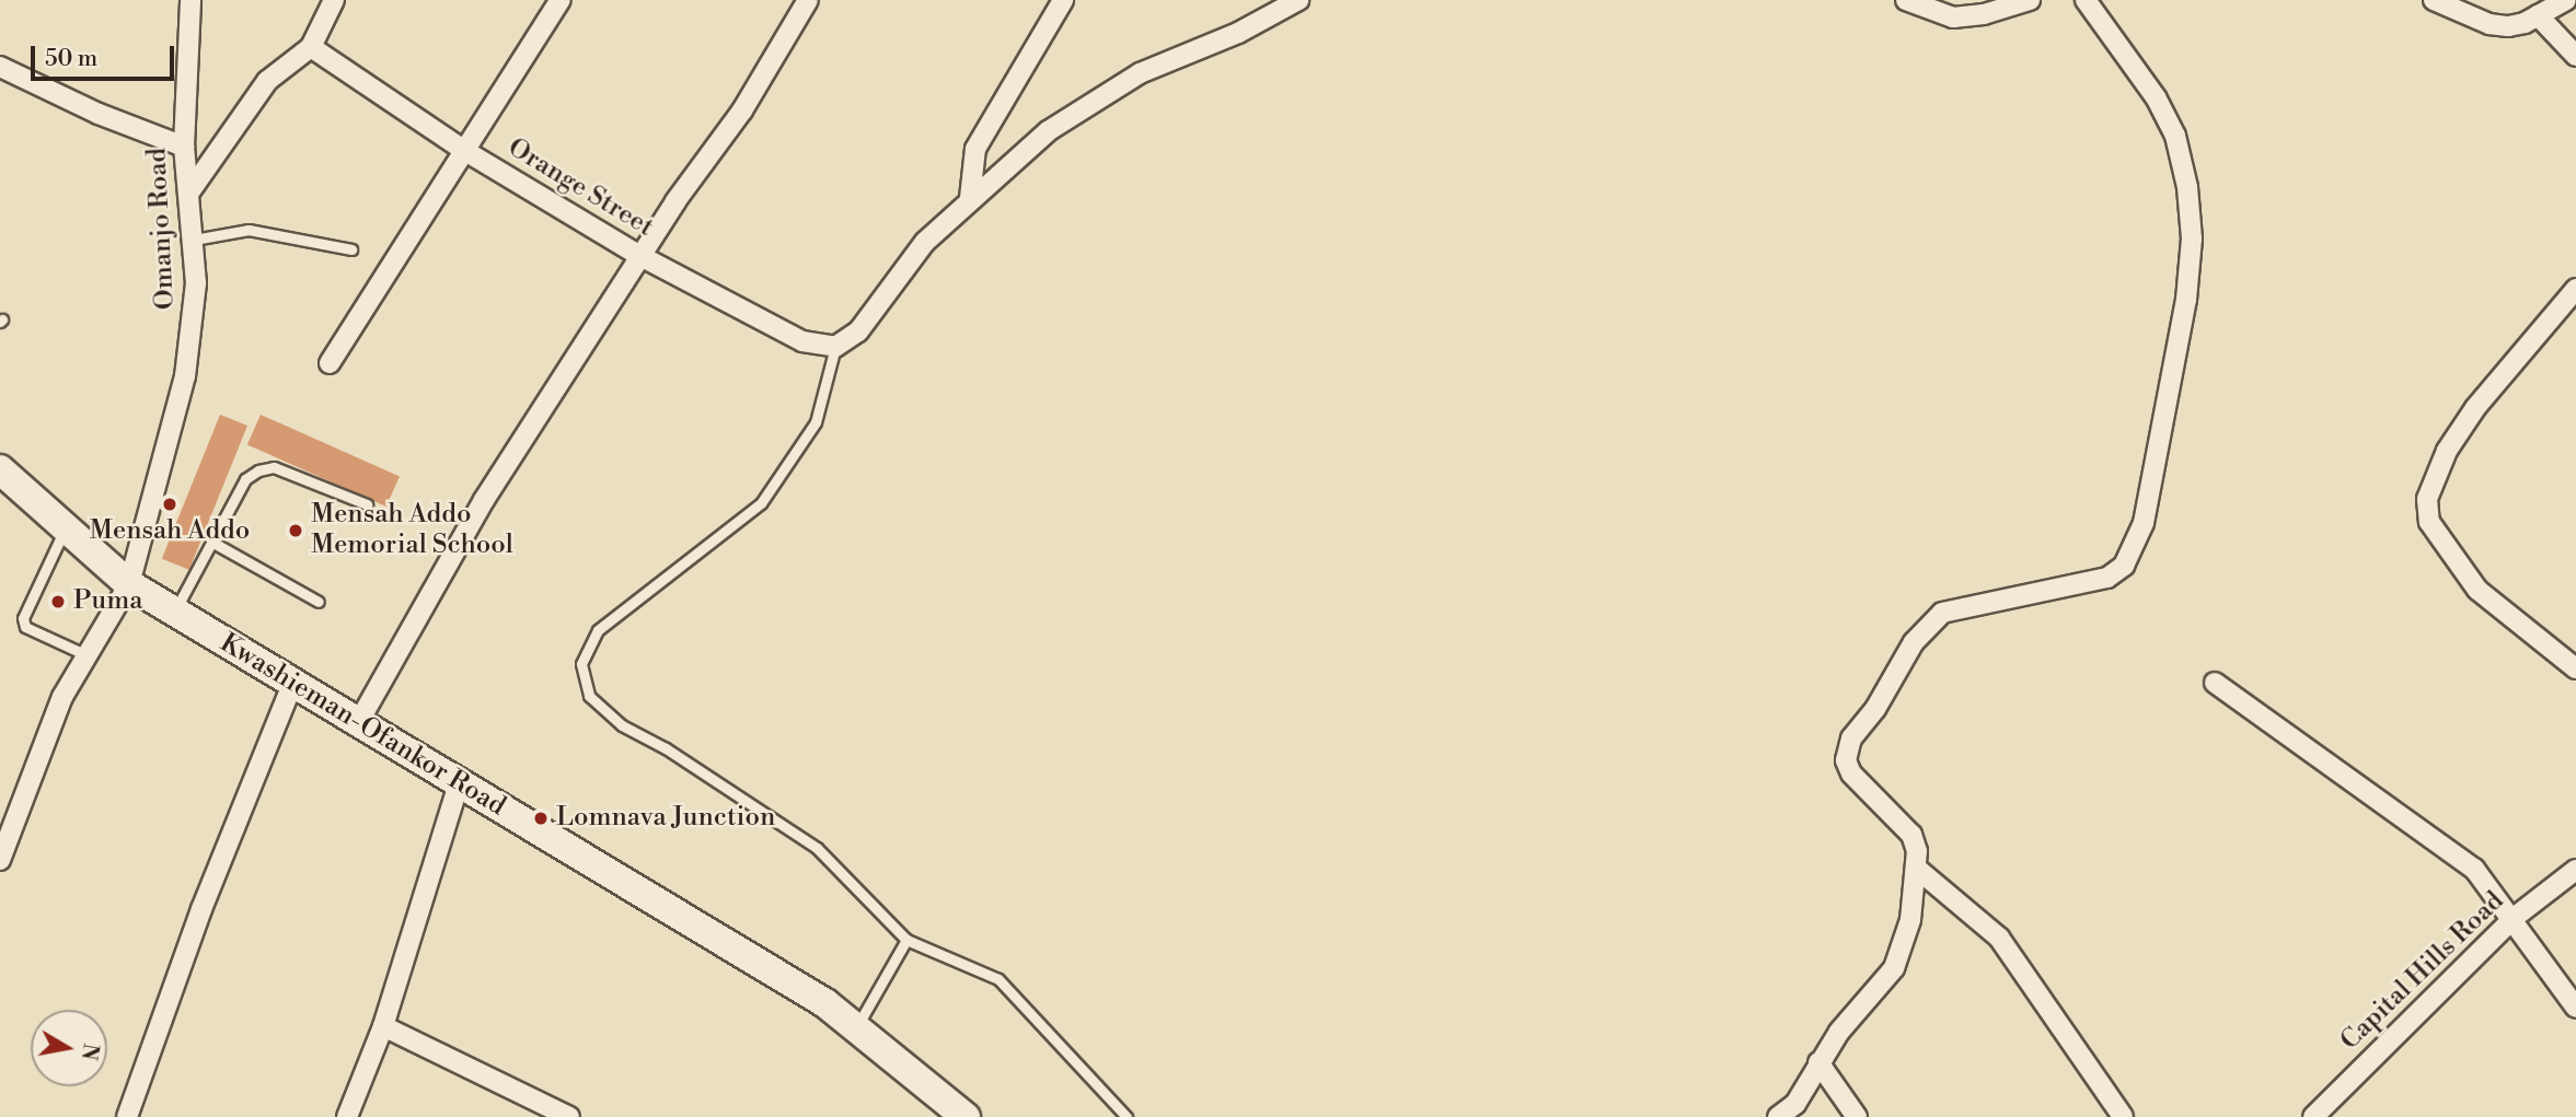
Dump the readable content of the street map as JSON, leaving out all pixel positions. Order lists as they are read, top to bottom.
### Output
{
  "streets": {
    "main road": ["Kwashieman-Ofankor Road"],
    "street": ["Orange Street", "Omanjo Road", "Capital Hills Road"]
  },
  "crossings": [
    ["Omanjo Road", "Kwashieman-Ofankor Road"]
  ],
  "places": [
    "Mensah Addo",
    "Mensah Addo Memorial School",
    "Puma",
    "Lomnava Junction"
  ],
  "scale_bar": "50 m",
  "north": "right"
}
